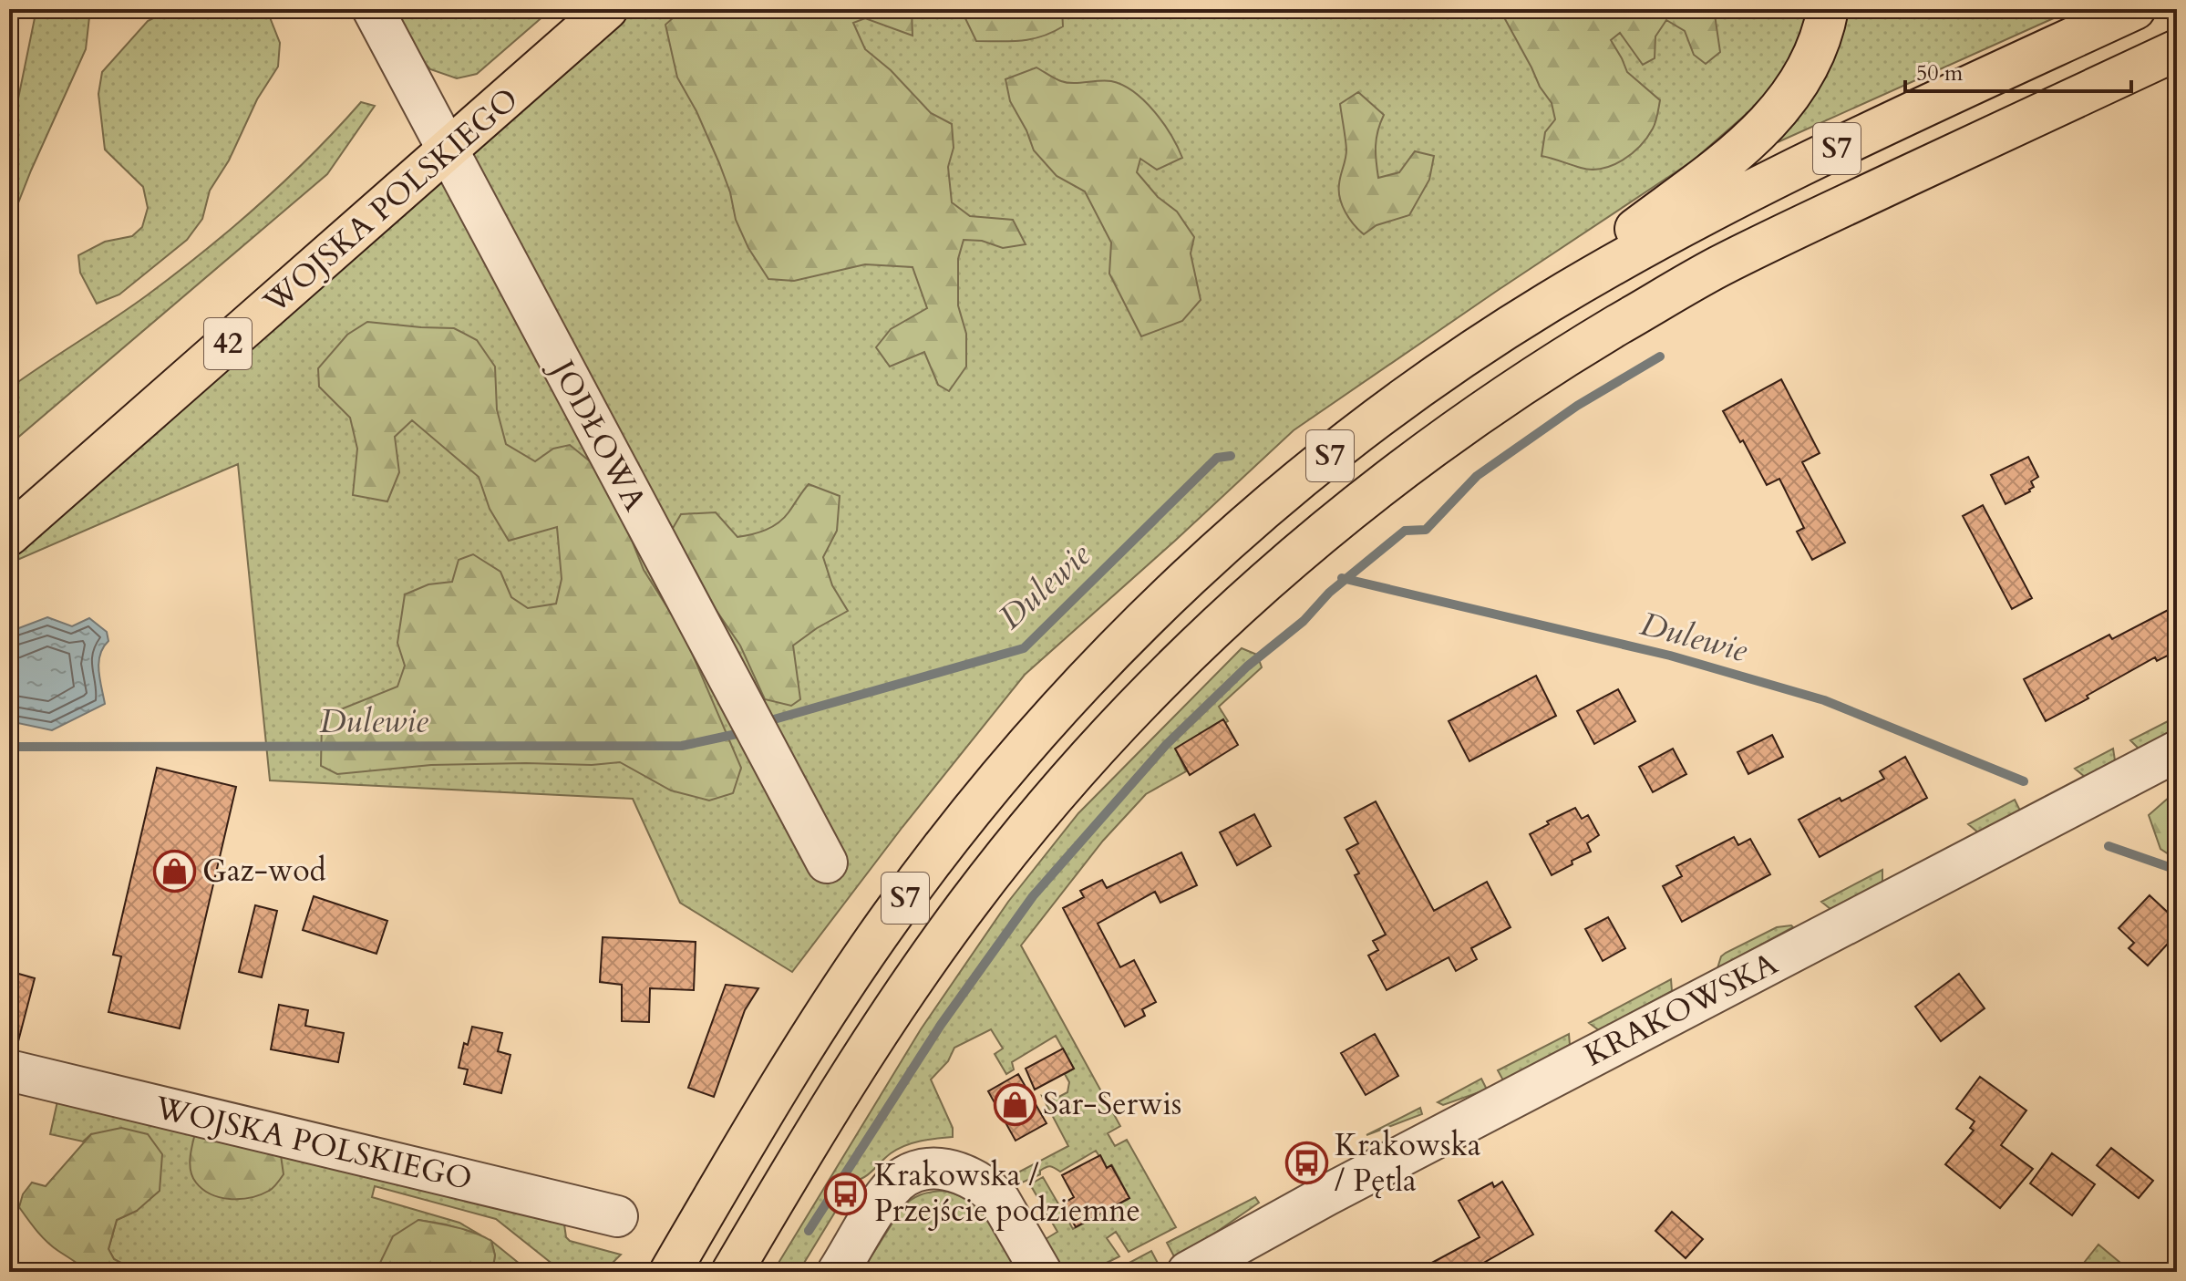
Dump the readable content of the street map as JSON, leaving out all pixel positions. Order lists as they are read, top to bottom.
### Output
{
  "streets": {
    "main road": ["S7", "WOJSKA POLSKIEGO", "42"],
    "street": ["JODŁOWA", "KRAKOWSKA"]
  },
  "crossings": [
    ["WOJSKA POLSKIEGO", "JODŁOWA"]
  ],
  "water": ["Dulewie"],
  "places": {
    "shop": ["Gaz-wod", "Sar-Serwis"],
    "bus stop": ["Krakowska / Pętla", "Krakowska / Przejście podziemne"]
  },
  "scale_bar": "50 m"
}
